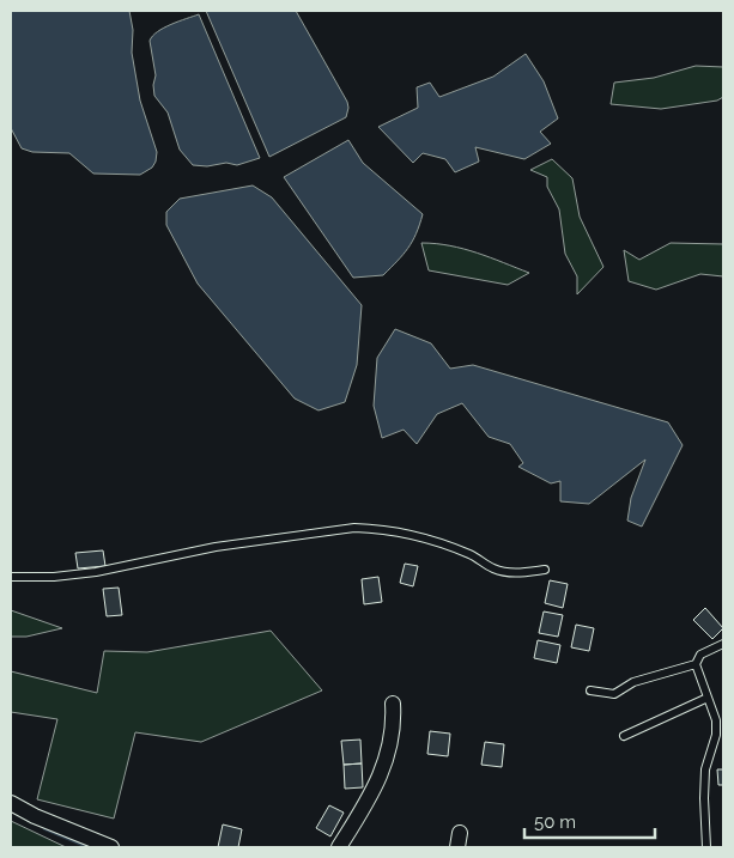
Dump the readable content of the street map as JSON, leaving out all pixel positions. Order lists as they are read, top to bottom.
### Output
{
  "scale_bar": "50 m"
}
